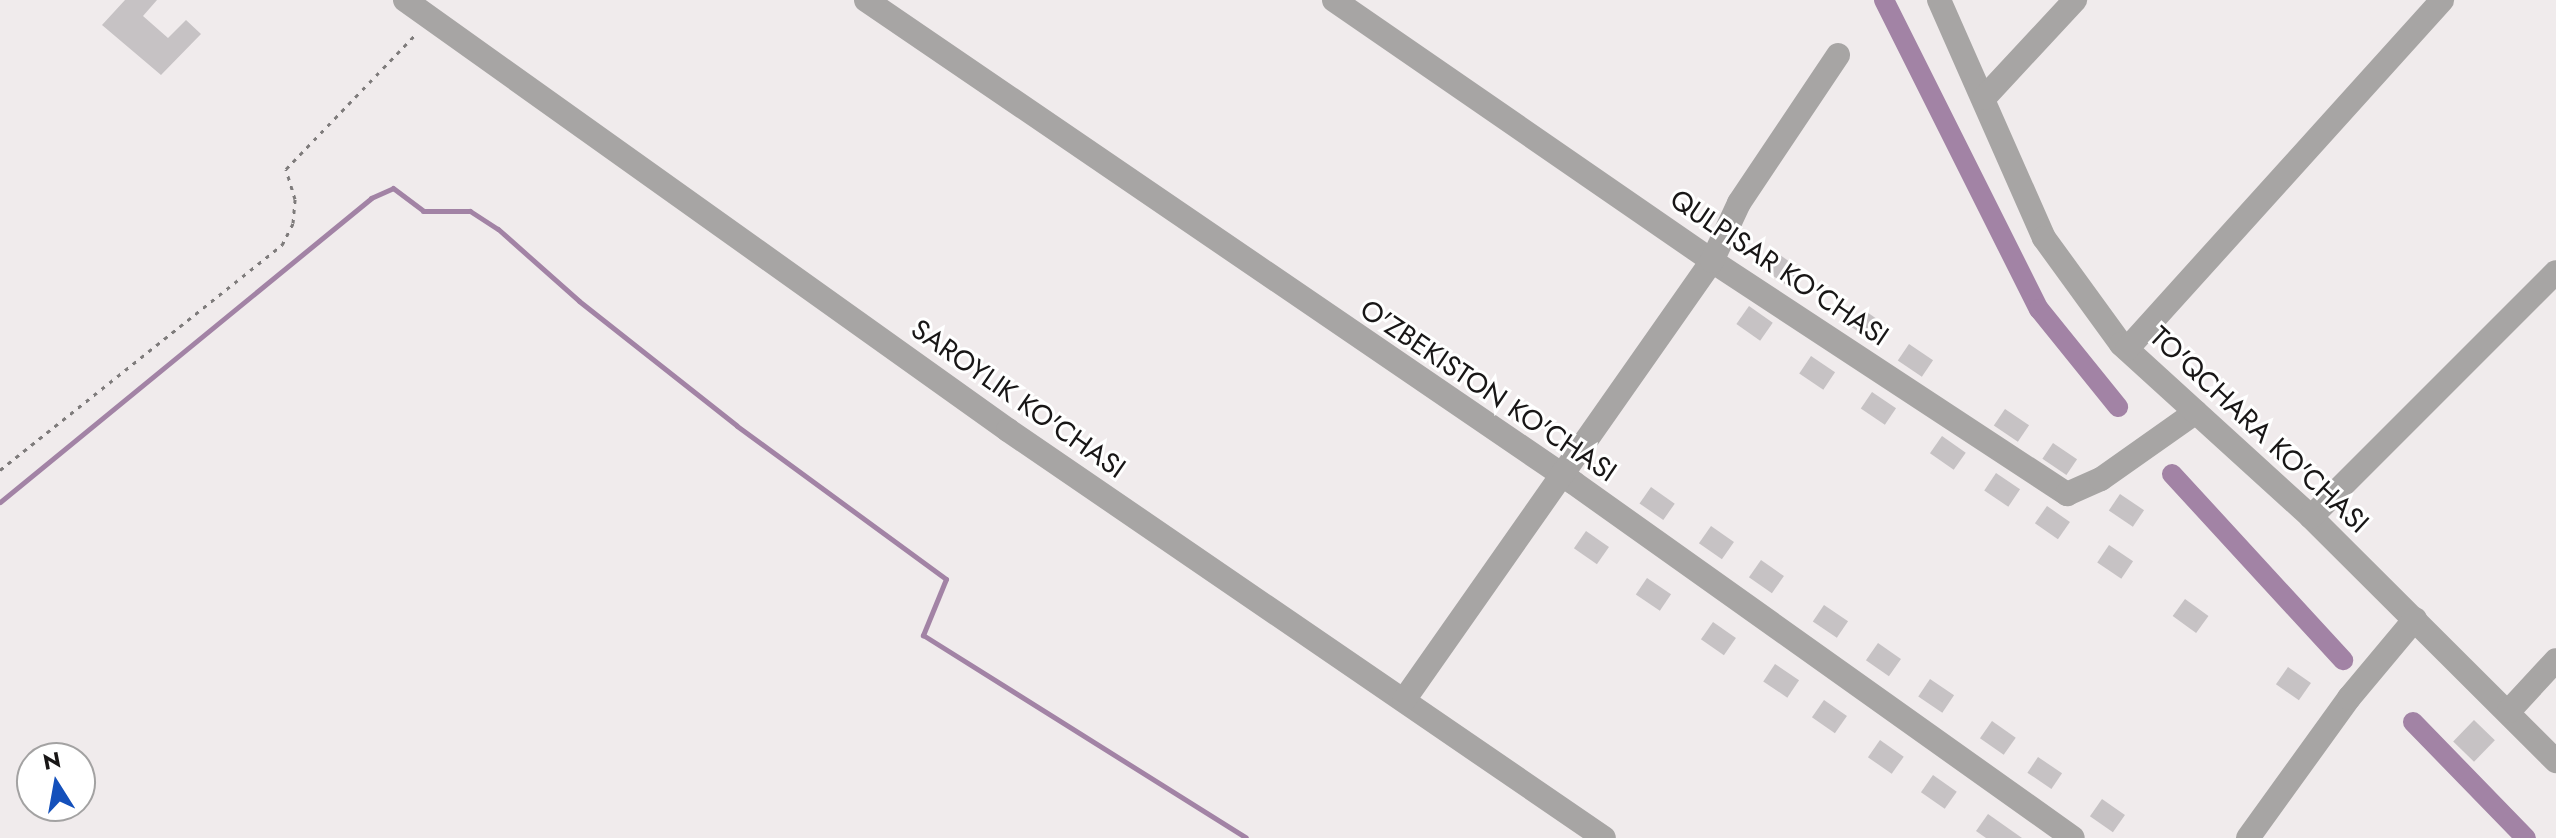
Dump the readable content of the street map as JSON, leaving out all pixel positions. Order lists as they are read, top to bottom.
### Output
{
  "streets": {
    "street": [
      "QULPISAR KO'CHASI",
      "O'ZBEKISTON KO'CHASI",
      "SAROYLIK KO'CHASI",
      "TO'QCHARA KO'CHASI"
    ]
  },
  "crossings": [
    ["QULPISAR KO'CHASI", "TO'QCHARA KO'CHASI"]
  ],
  "north": "top"
}
